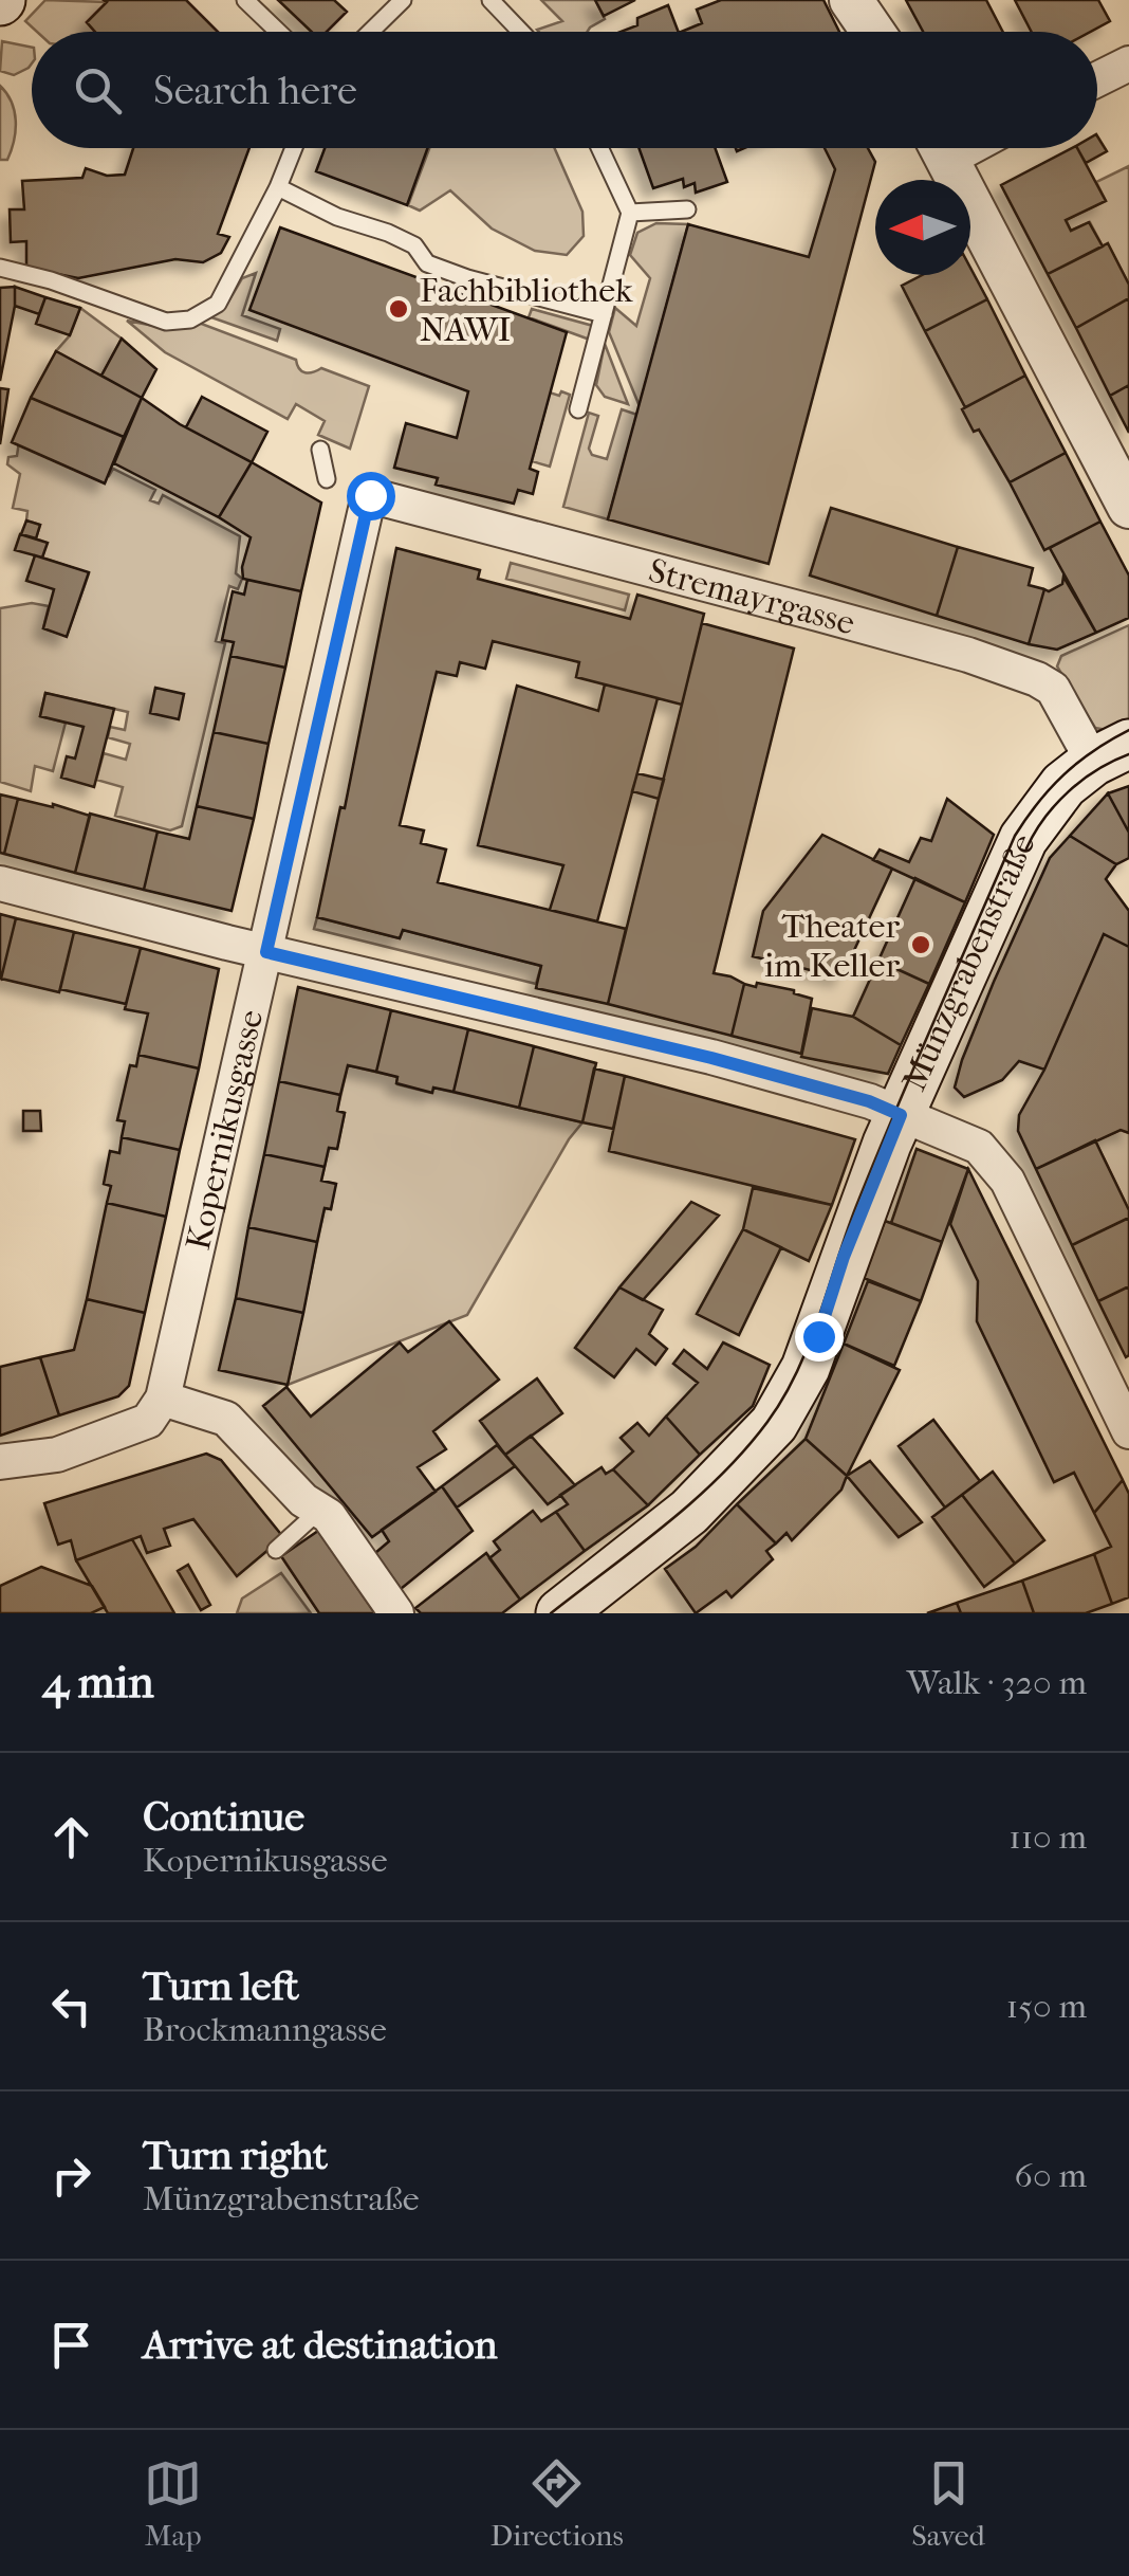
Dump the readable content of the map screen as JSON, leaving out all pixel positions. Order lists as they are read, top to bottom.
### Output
{
  "streets": {
    "main road": ["Münzgrabenstraße"],
    "street": ["Stremayrgasse", "Kopernikusgasse"]
  },
  "crossings": [
    ["Stremayrgasse", "Münzgrabenstraße"],
    ["Stremayrgasse", "Kopernikusgasse"]
  ],
  "places": ["Fachbibliothek NAWI", "Theater im Keller"],
  "north": "left",
  "page": {
    "search": "Search here",
    "heading": ["4 min", "Walk · 320 m"],
    "list": [
      ["Continue", "Kopernikusgasse", "110 m"],
      ["Turn left", "Brockmanngasse", "150 m"],
      ["Turn right", "Münzgrabenstraße", "60 m"],
      "Arrive at destination"
    ],
    "nav": ["Map", "Directions", "Saved"]
  }
}
